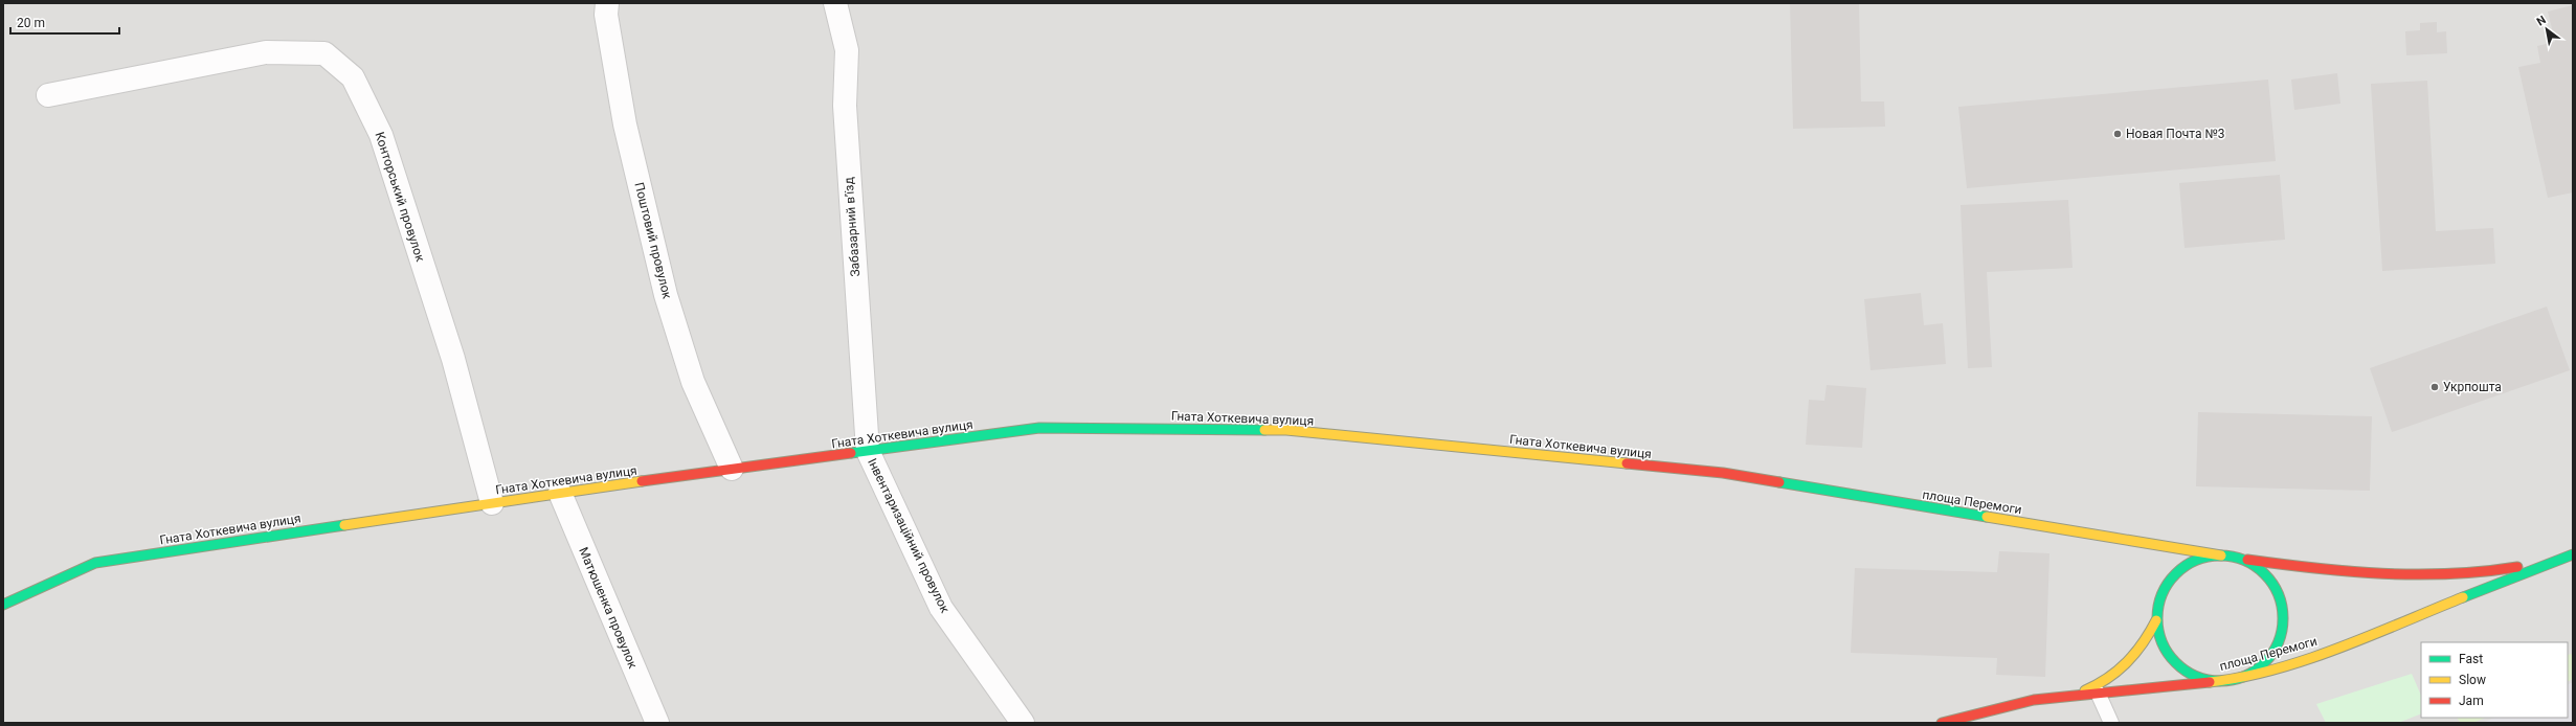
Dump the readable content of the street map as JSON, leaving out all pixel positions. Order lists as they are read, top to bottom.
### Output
{
  "streets": {
    "street": [
      "Конторський провулок",
      "Забазарний вʼїзд",
      "Поштовий провулок",
      "Гната Хоткевича вулиця",
      "площа Перемоги",
      "Інвентаризаційний провулок",
      "Матюшенка провулок"
    ]
  },
  "crossings": [
    ["Конторський провулок", "Гната Хоткевича вулиця"],
    ["Забазарний вʼїзд", "Гната Хоткевича вулиця"],
    ["Забазарний вʼїзд", "Інвентаризаційний провулок"],
    ["Поштовий провулок", "Гната Хоткевича вулиця"],
    ["Гната Хоткевича вулиця", "площа Перемоги"],
    ["Гната Хоткевича вулиця", "Інвентаризаційний провулок"],
    ["Гната Хоткевича вулиця", "Матюшенка провулок"]
  ],
  "places": ["Новая Почта №3", "Укрпошта"],
  "legend": ["Fast", "Slow", "Jam"],
  "scale_bar": "20 m",
  "north": "top left"
}
